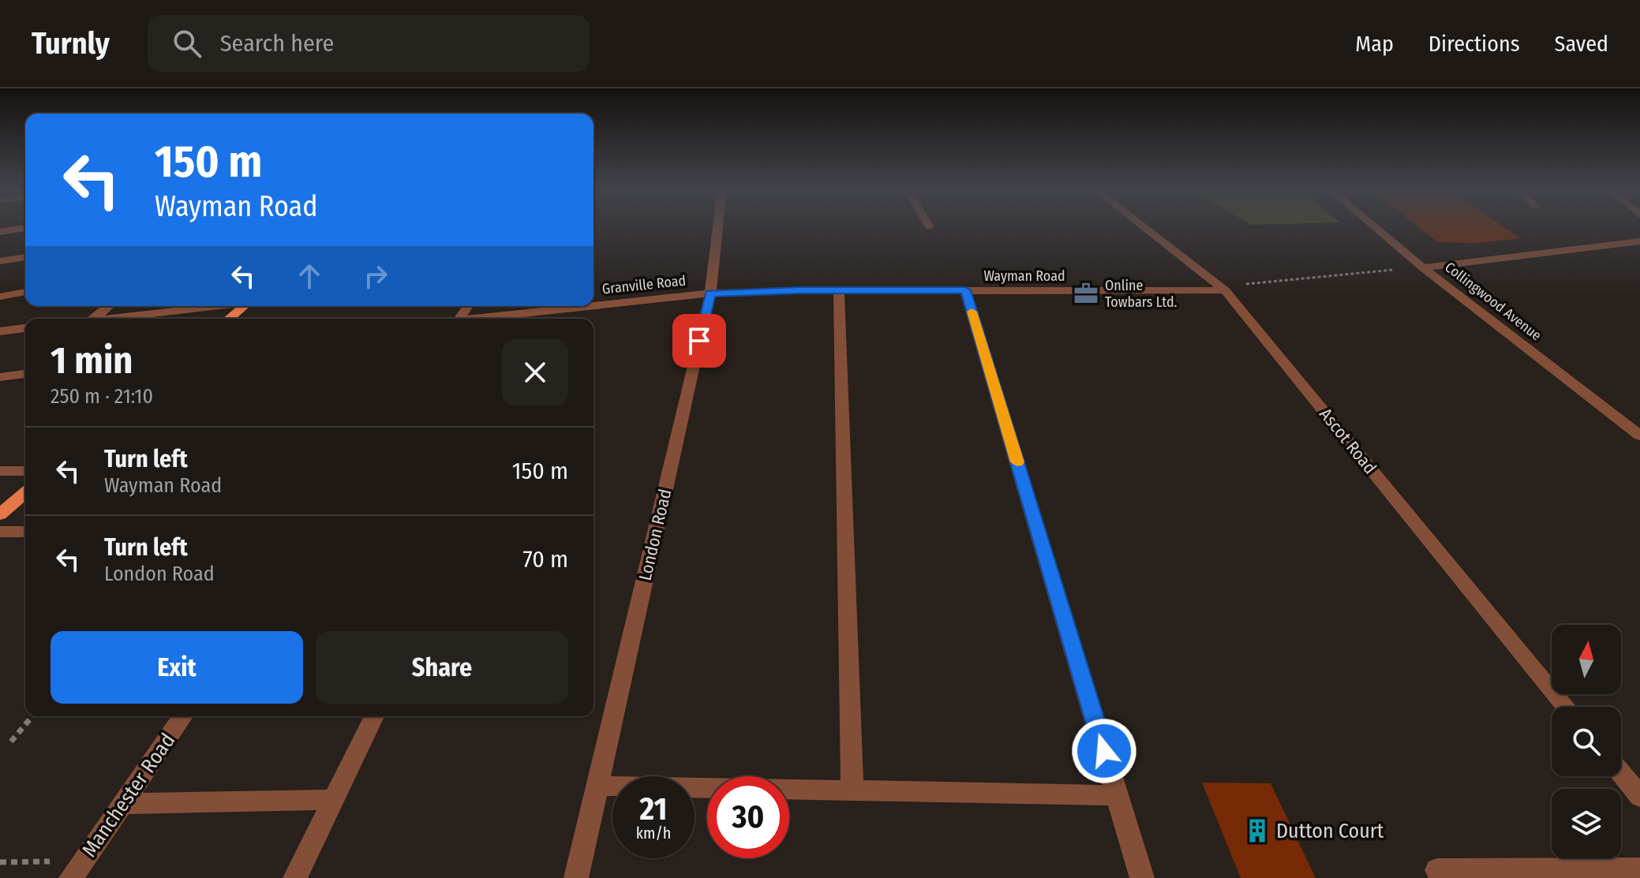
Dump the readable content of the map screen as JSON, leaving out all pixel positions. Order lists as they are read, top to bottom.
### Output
{
  "streets": {
    "street": [
      "Wayman Road",
      "Granville Road",
      "Collingwood Avenue",
      "Ascot Road",
      "London Road",
      "Manchester Road"
    ]
  },
  "crossings": [
    ["Wayman Road", "Granville Road"],
    ["Wayman Road", "Ascot Road"],
    ["Wayman Road", "London Road"],
    ["Granville Road", "London Road"]
  ],
  "places": {
    "office": ["Online Towbars Ltd."],
    "building": ["Dutton Court"]
  },
  "north": "top",
  "page": {
    "header": "Turnly",
    "search": "Search here",
    "nav": ["Map", "Directions", "Saved"],
    "turn": ["150 m", "Wayman Road"],
    "heading": ["1 min", "250 m · 21:10"],
    "list": [
      {
        "name": "Turn left",
        "note": "Wayman Road",
        "value": "150 m"
      },
      {
        "name": "Turn left",
        "note": "London Road",
        "value": "70 m"
      }
    ],
    "buttons": ["Exit", "Share"],
    "speed": "21 km/h",
    "limit": "30"
  }
}
